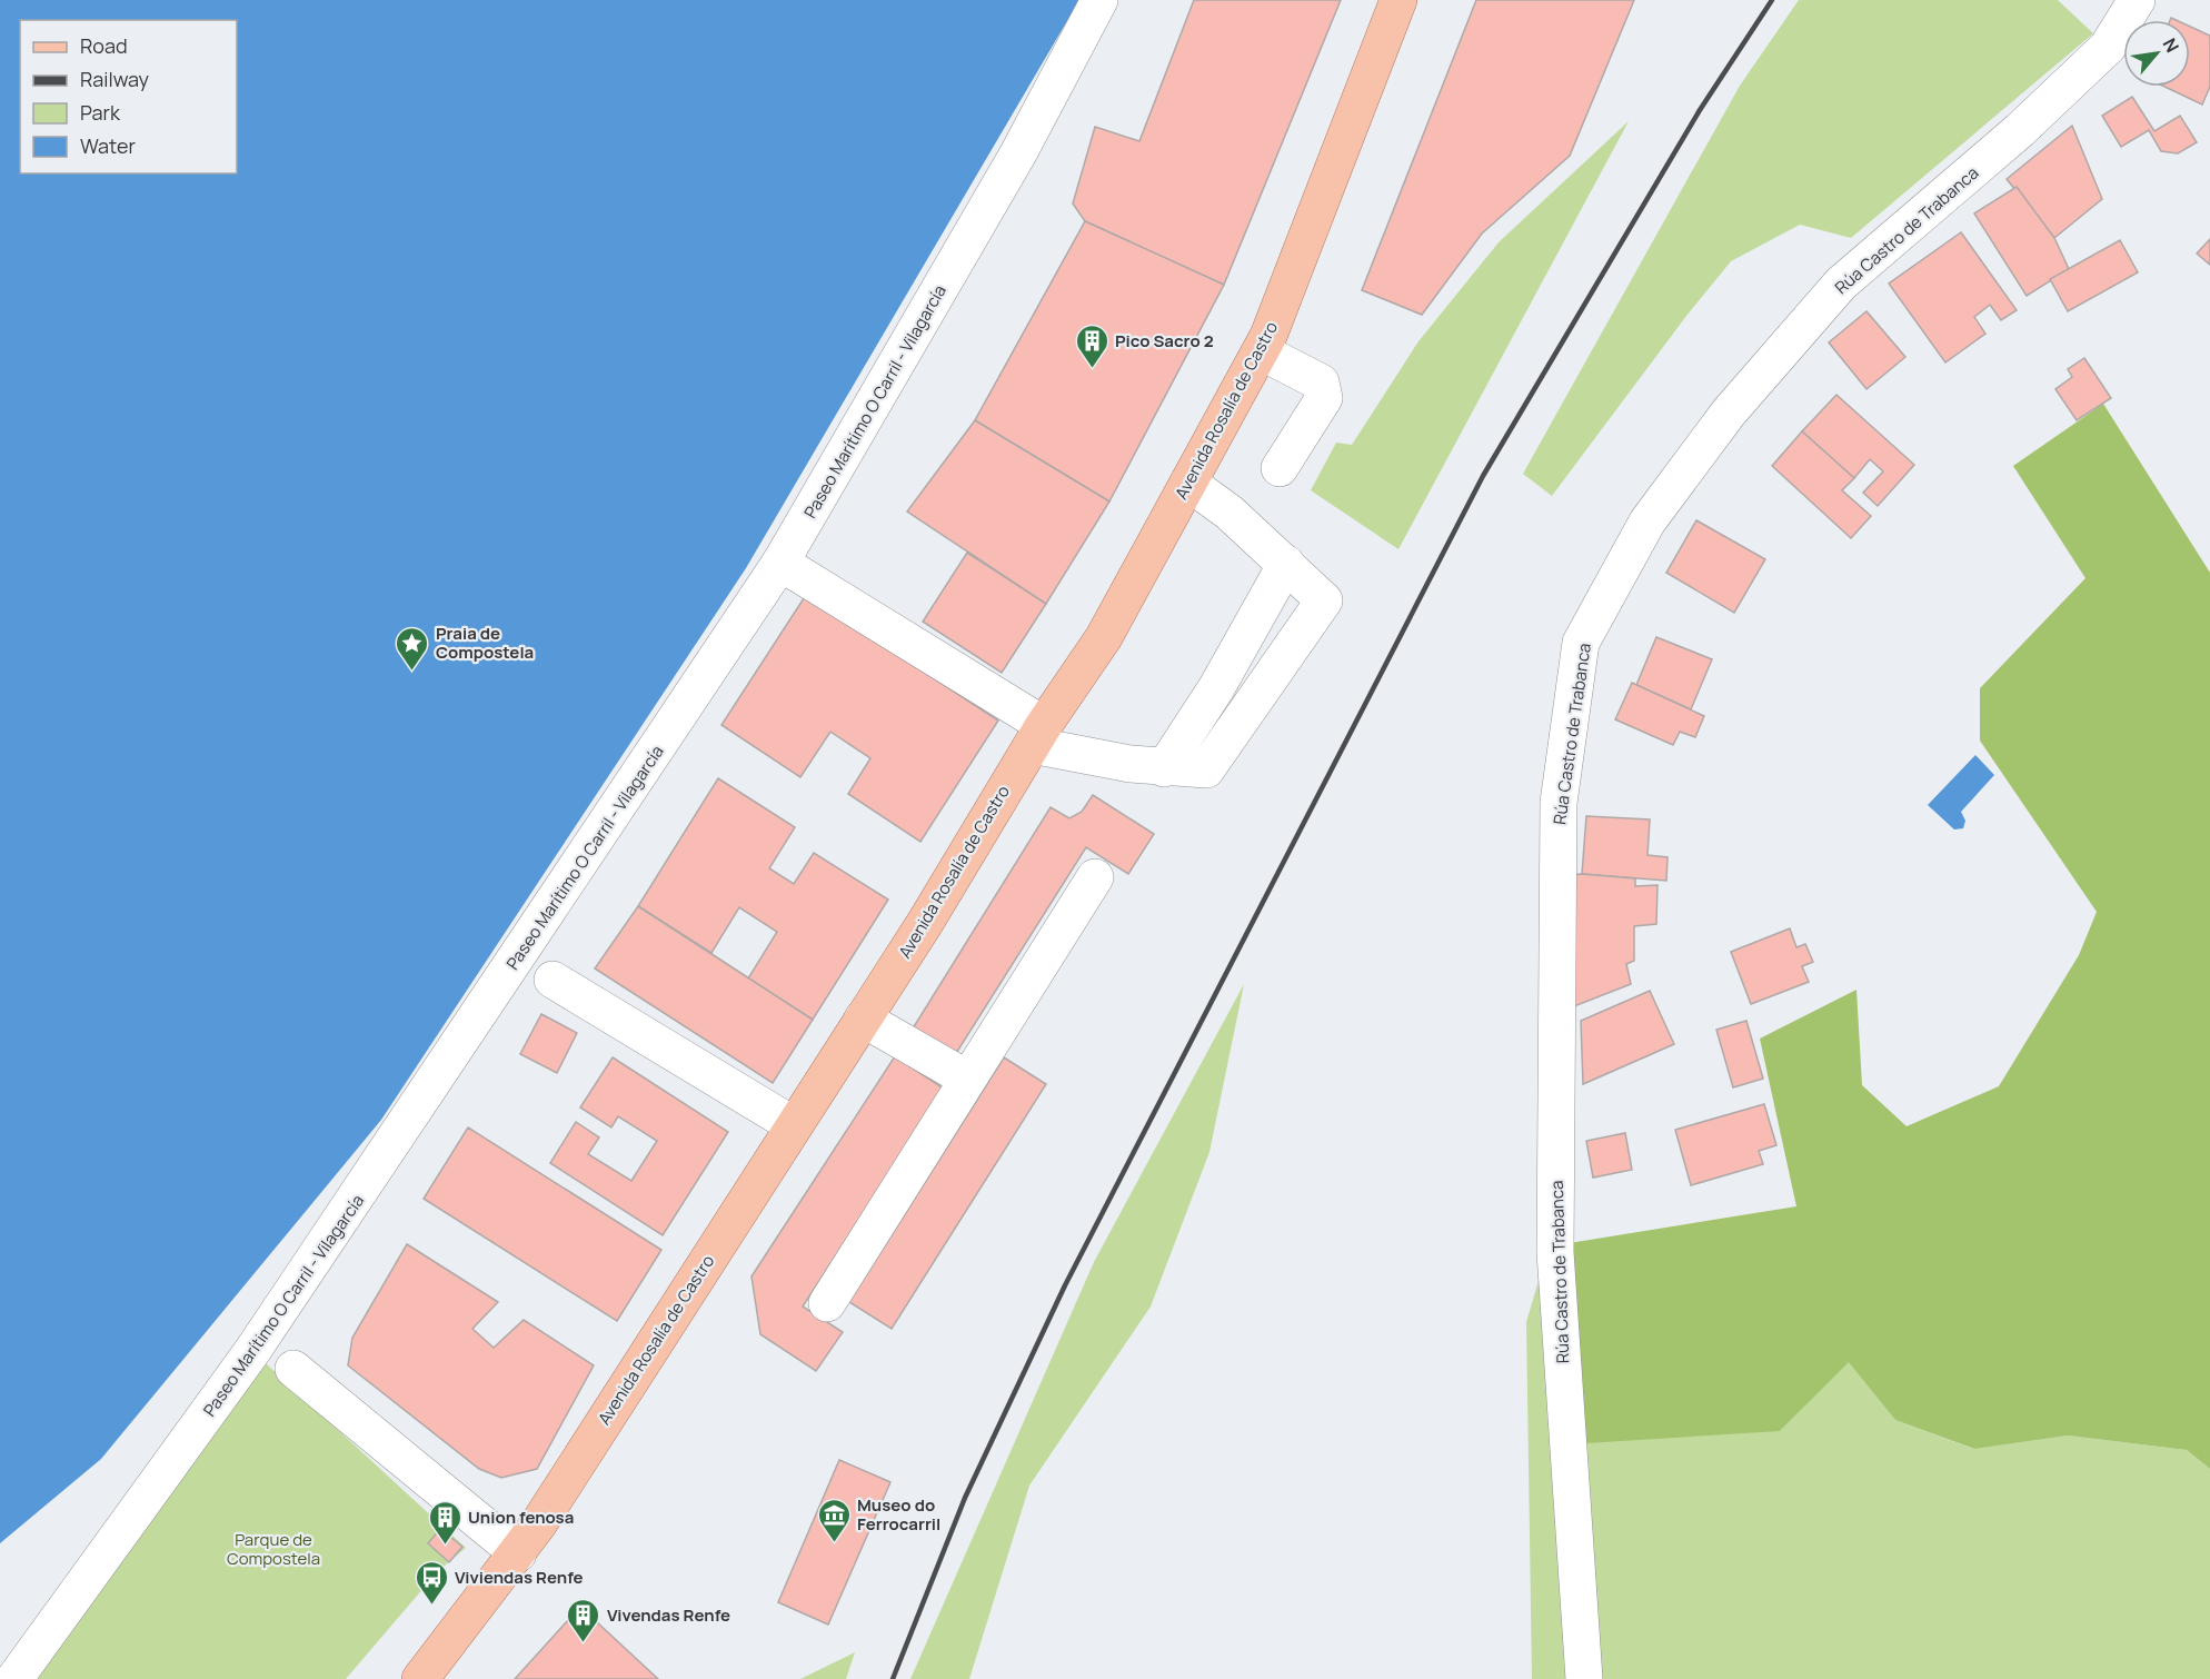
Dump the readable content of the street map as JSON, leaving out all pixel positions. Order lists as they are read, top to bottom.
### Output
{
  "streets": {
    "main road": ["Avenida Rosalía de Castro"],
    "street": ["Rúa Castro de Trabanca", "Paseo Marítimo O Carril - Vilagarcía"]
  },
  "parks": ["Parque de Compostela"],
  "places": {
    "building": ["Pico Sacro 2", "Union fenosa", "Vivendas Renfe"],
    "place": ["Praia de Compostela"],
    "museum": ["Museo do Ferrocarril"],
    "bus stop": ["Viviendas Renfe"]
  },
  "legend": [
    "Road",
    "Railway",
    "Park",
    "Water"
  ],
  "north": "top right"
}
